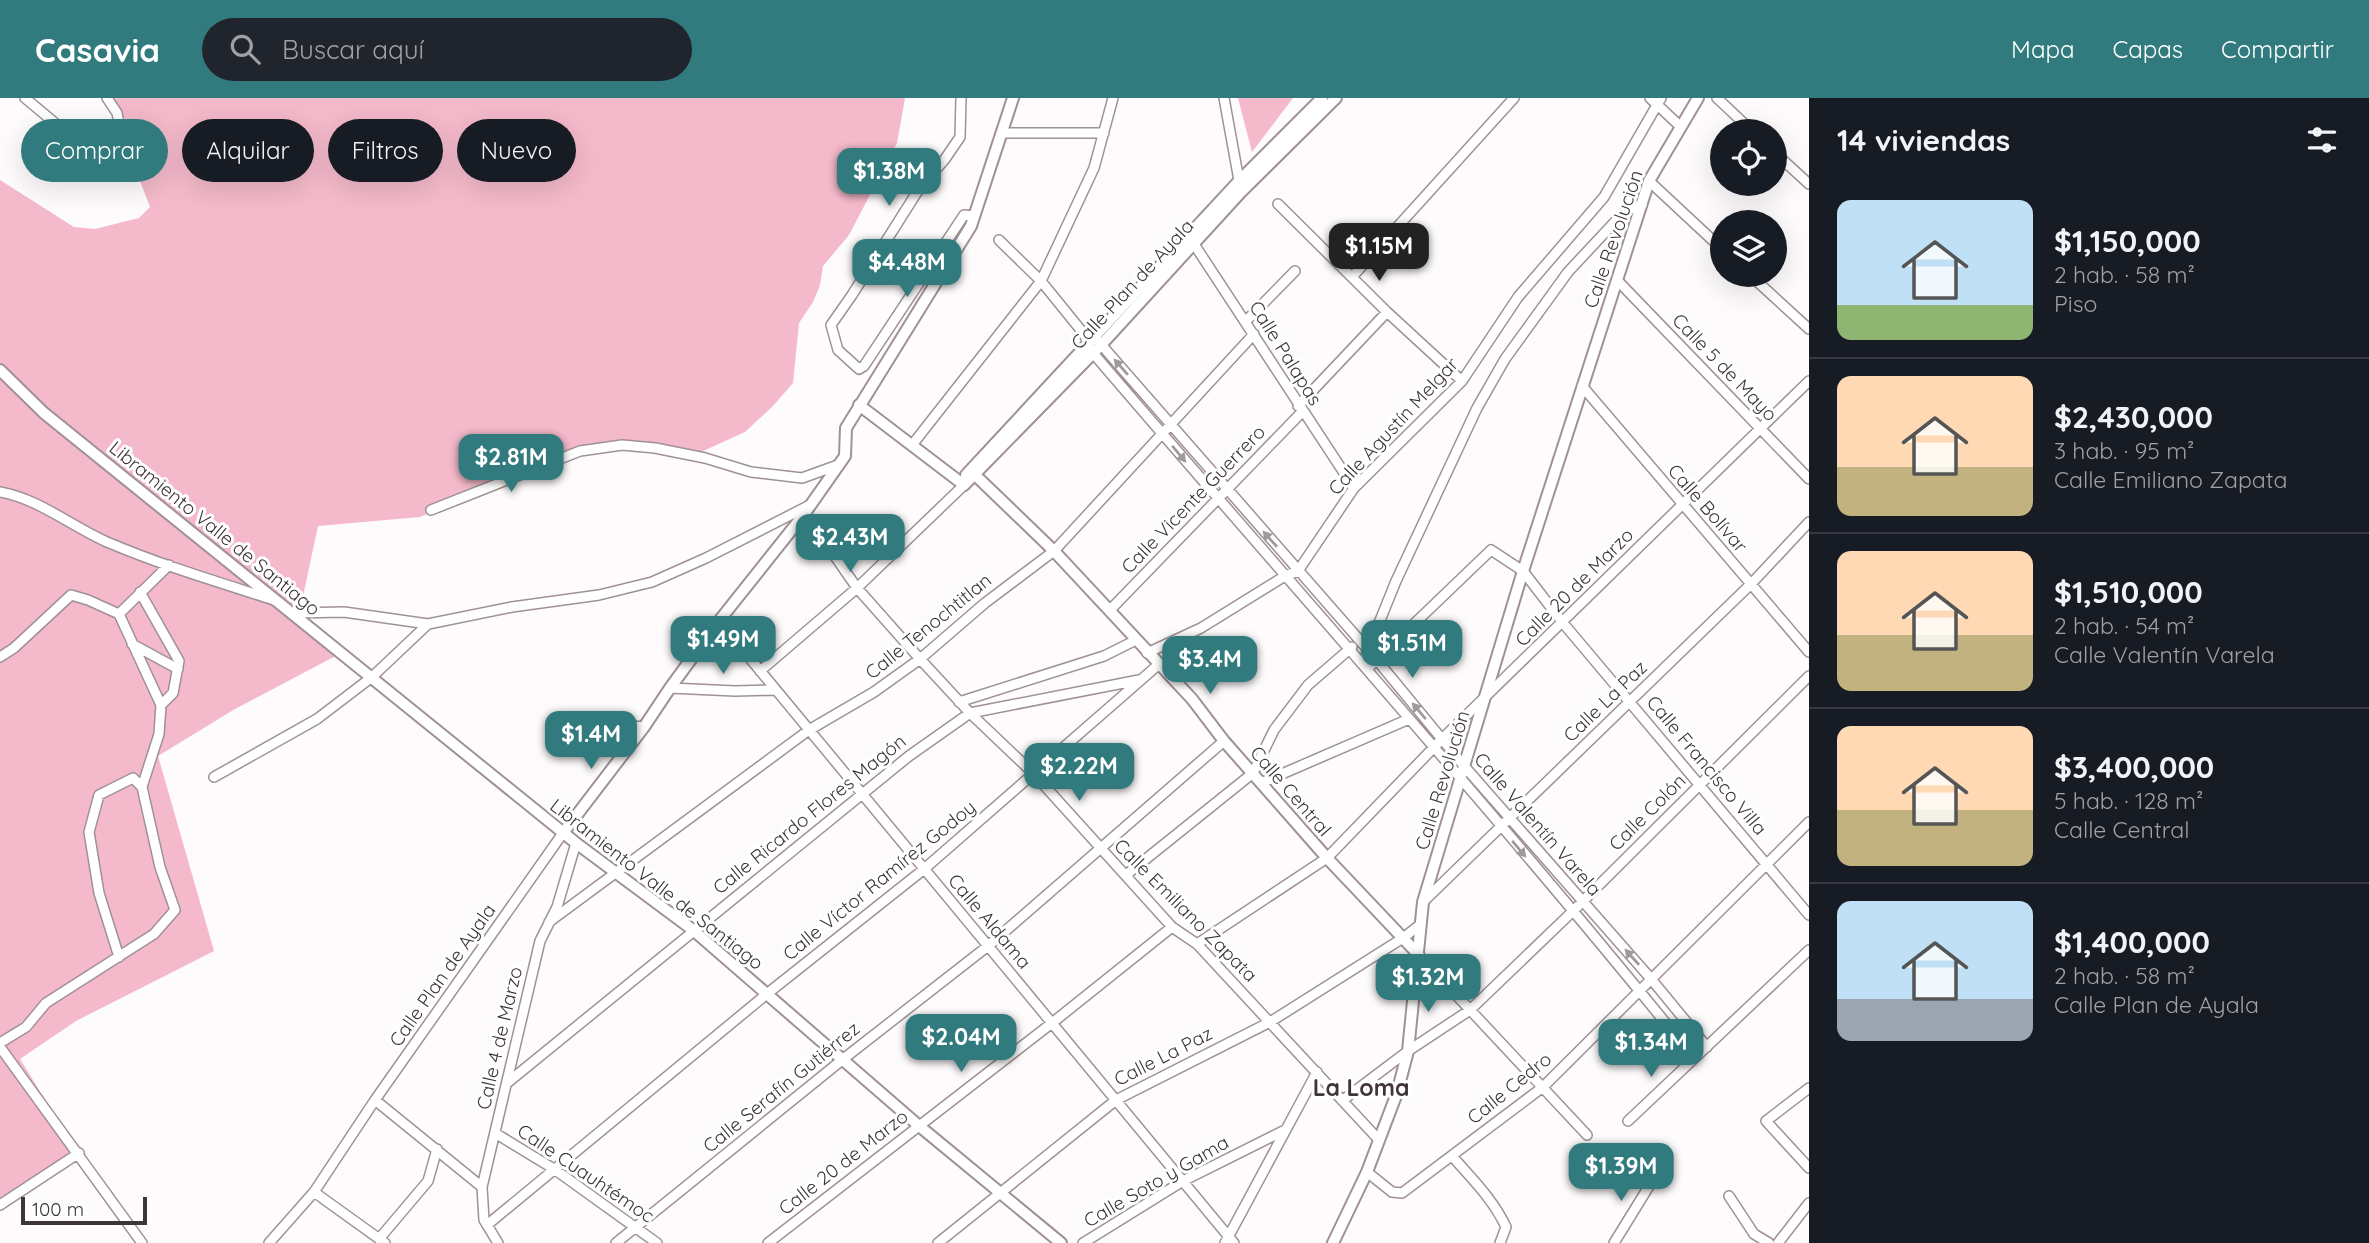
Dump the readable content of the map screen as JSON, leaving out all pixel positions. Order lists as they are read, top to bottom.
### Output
{
  "streets": {
    "street": [
      "Calle Revolución",
      "Calle Plan de Ayala",
      "Calle Palapas",
      "Calle 5 de Mayo",
      "Calle Agustín Melgar",
      "Calle Vicente Guerrero",
      "Calle Bolívar",
      "Libramiento Valle de Santiago",
      "Calle 20 de Marzo",
      "Calle Tenochtitlan",
      "Calle La Paz",
      "Calle Francisco Villa",
      "Calle Central",
      "Calle Colón",
      "Calle Ricardo Flores Magón",
      "Calle Valentín Varela",
      "Calle Víctor Ramírez Godoy",
      "Calle Emiliano Zapata",
      "Calle Aldama",
      "Calle 4 de Marzo",
      "Calle Serafín Gutiérrez",
      "Calle Cedro",
      "Calle Cuauhtémoc",
      "Calle Soto y Gama"
    ]
  },
  "crossings": [
    ["Calle Revolución", "Calle 5 de Mayo"],
    ["Calle Revolución", "Calle Bolívar"],
    ["Calle Revolución", "Calle 20 de Marzo"],
    ["Calle Revolución", "Calle La Paz"],
    ["Calle Revolución", "Calle Francisco Villa"],
    ["Calle Revolución", "Calle Central"],
    ["Calle Revolución", "Calle Colón"],
    ["Calle Revolución", "Calle Valentín Varela"],
    ["Calle Revolución", "Calle Emiliano Zapata"],
    ["Calle Revolución", "Calle Cedro"],
    ["Calle Plan de Ayala", "Calle Palapas"],
    ["Calle Plan de Ayala", "Libramiento Valle de Santiago"],
    ["Calle Plan de Ayala", "Calle Central"],
    ["Calle Plan de Ayala", "Calle Valentín Varela"],
    ["Calle Plan de Ayala", "Calle Emiliano Zapata"],
    ["Calle Plan de Ayala", "Calle Aldama"],
    ["Calle Palapas", "Calle Agustín Melgar"],
    ["Calle Palapas", "Calle Vicente Guerrero"],
    ["Calle Palapas", "Calle Tenochtitlan"],
    ["Calle 5 de Mayo", "Calle 20 de Marzo"],
    ["Calle Agustín Melgar", "Calle Valentín Varela"],
    ["Calle Vicente Guerrero", "Calle Central"],
    ["Calle Vicente Guerrero", "Calle Valentín Varela"],
    ["Calle Bolívar", "Calle 20 de Marzo"],
    ["Calle Bolívar", "Calle La Paz"],
    ["Libramiento Valle de Santiago", "Calle 20 de Marzo"],
    ["Libramiento Valle de Santiago", "Calle Tenochtitlan"],
    ["Libramiento Valle de Santiago", "Calle La Paz"],
    ["Libramiento Valle de Santiago", "Calle Ricardo Flores Magón"],
    ["Libramiento Valle de Santiago", "Calle Víctor Ramírez Godoy"],
    ["Libramiento Valle de Santiago", "Calle 4 de Marzo"],
    ["Libramiento Valle de Santiago", "Calle Serafín Gutiérrez"],
    ["Calle 20 de Marzo", "Calle Francisco Villa"],
    ["Calle 20 de Marzo", "Calle Central"],
    ["Calle 20 de Marzo", "Calle Valentín Varela"],
    ["Calle 20 de Marzo", "Calle Emiliano Zapata"],
    ["Calle 20 de Marzo", "Calle Aldama"],
    ["Calle Tenochtitlan", "Calle Central"],
    ["Calle Tenochtitlan", "Calle Valentín Varela"],
    ["Calle Tenochtitlan", "Calle Emiliano Zapata"],
    ["Calle Tenochtitlan", "Calle Aldama"],
    ["Calle Tenochtitlan", "Calle 4 de Marzo"],
    ["Calle La Paz", "Calle Francisco Villa"],
    ["Calle La Paz", "Calle Central"],
    ["Calle La Paz", "Calle Valentín Varela"],
    ["Calle La Paz", "Calle Emiliano Zapata"],
    ["Calle La Paz", "Calle Aldama"],
    ["Calle Francisco Villa", "Calle Colón"],
    ["Calle Francisco Villa", "Calle Valentín Varela"],
    ["Calle Francisco Villa", "Calle Cedro"],
    ["Calle Central", "Calle Colón"],
    ["Calle Central", "Calle Víctor Ramírez Godoy"],
    ["Calle Central", "Calle Serafín Gutiérrez"],
    ["Calle Central", "Calle Cedro"],
    ["Calle Colón", "Calle Valentín Varela"],
    ["Calle Colón", "Calle Emiliano Zapata"],
    ["Calle Ricardo Flores Magón", "Calle Víctor Ramírez Godoy"],
    ["Calle Ricardo Flores Magón", "Calle Emiliano Zapata"],
    ["Calle Ricardo Flores Magón", "Calle Aldama"],
    ["Calle Ricardo Flores Magón", "Calle 4 de Marzo"],
    ["Calle Valentín Varela", "Calle Cedro"],
    ["Calle Víctor Ramírez Godoy", "Calle Emiliano Zapata"],
    ["Calle Víctor Ramírez Godoy", "Calle Aldama"],
    ["Calle Víctor Ramírez Godoy", "Calle 4 de Marzo"],
    ["Calle Víctor Ramírez Godoy", "Calle Cuauhtémoc"],
    ["Calle Emiliano Zapata", "Calle Serafín Gutiérrez"],
    ["Calle Aldama", "Calle Serafín Gutiérrez"],
    ["Calle Aldama", "Calle Soto y Gama"],
    ["Calle 4 de Marzo", "Calle Cuauhtémoc"],
    ["Calle Serafín Gutiérrez", "Calle Cuauhtémoc"]
  ],
  "districts": ["La Loma"],
  "scale_bar": "100 m",
  "page": {
    "header": "Casavia",
    "search": "Buscar aquí",
    "nav": ["Mapa", "Capas", "Compartir"],
    "heading": "14 viviendas",
    "chip": [
      "Comprar",
      "Alquilar",
      "Filtros",
      "Nuevo"
    ],
    "price": [
      "$1.38M",
      "$1.15M",
      "$4.48M",
      "$2.81M",
      "$2.43M",
      "$1.49M",
      "$1.51M",
      "$3.4M",
      "$1.4M",
      "$2.22M",
      "$1.32M",
      "$2.04M",
      "$1.34M",
      "$1.39M"
    ],
    "list": [
      {
        "name": "$1,150,000",
        "note": "2 hab. · 58 m² · Piso"
      },
      {
        "name": "$2,430,000",
        "note": "3 hab. · 95 m² · Calle Emiliano Zapata"
      },
      {
        "name": "$1,510,000",
        "note": "2 hab. · 54 m² · Calle Valentín Varela"
      },
      {
        "name": "$3,400,000",
        "note": "5 hab. · 128 m² · Calle Central"
      },
      {
        "name": "$1,400,000",
        "note": "2 hab. · 58 m² · Calle Plan de Ayala"
      }
    ],
    "scale": "100 m"
  }
}
